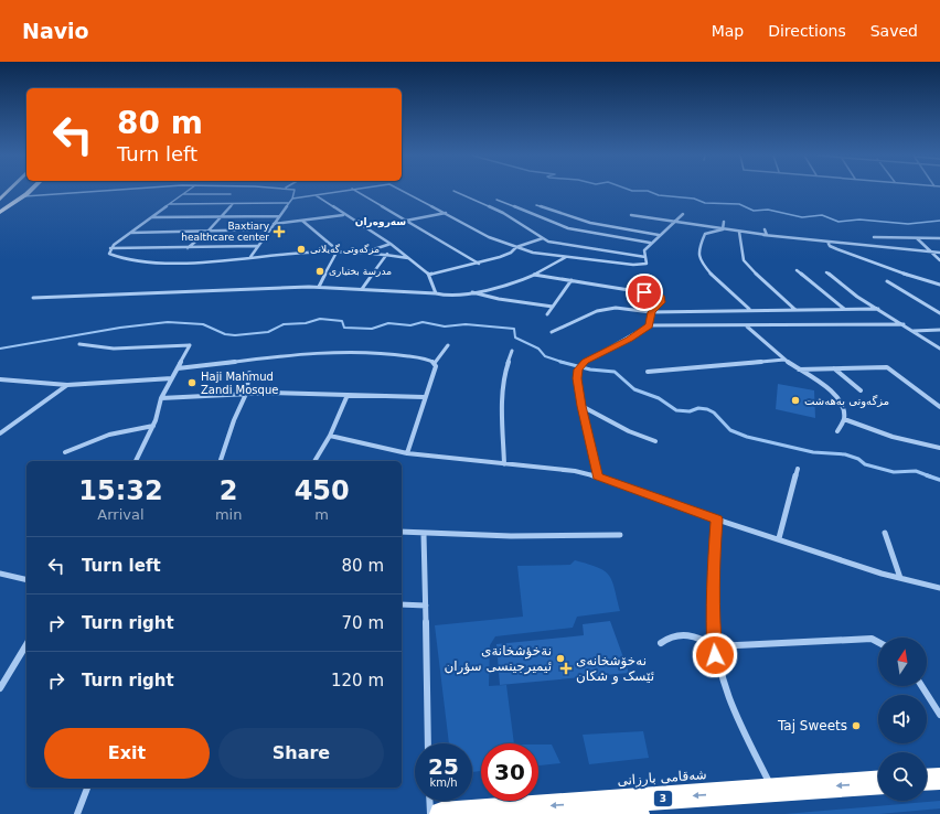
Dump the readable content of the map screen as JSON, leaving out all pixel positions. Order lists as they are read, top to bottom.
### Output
{
  "streets": {
    "highway": ["شەقامی بارزانی", "3"]
  },
  "one_way": ["شەقامی بارزانی"],
  "districts": ["سەروەران"],
  "places": {
    "health": ["Baxtiary healthcare center", "نەخۆشخانەی ئێسک و شکان"],
    "other": [
      "مزگەوتی گەیلانی",
      "مدرسة بختيارى",
      "Haji Mahmud Zandi Mosque",
      "مزگەوتی بەهەشت",
      "نةخؤشخانةى ئیميرجينسى سؤران",
      "Taj Sweets"
    ]
  },
  "north": "top",
  "page": {
    "header": "Navio",
    "nav": ["Map", "Directions", "Saved"],
    "turn": ["80 m", "Turn left"],
    "eta": [
      "15:32",
      "Arrival",
      "2",
      "min",
      "450",
      "m"
    ],
    "list": [
      {
        "name": "Turn left",
        "value": "80 m"
      },
      {
        "name": "Turn right",
        "value": "70 m"
      },
      {
        "name": "Turn right",
        "value": "120 m"
      }
    ],
    "buttons": ["Exit", "Share"],
    "speed": "25 km/h",
    "limit": "30"
  }
}
